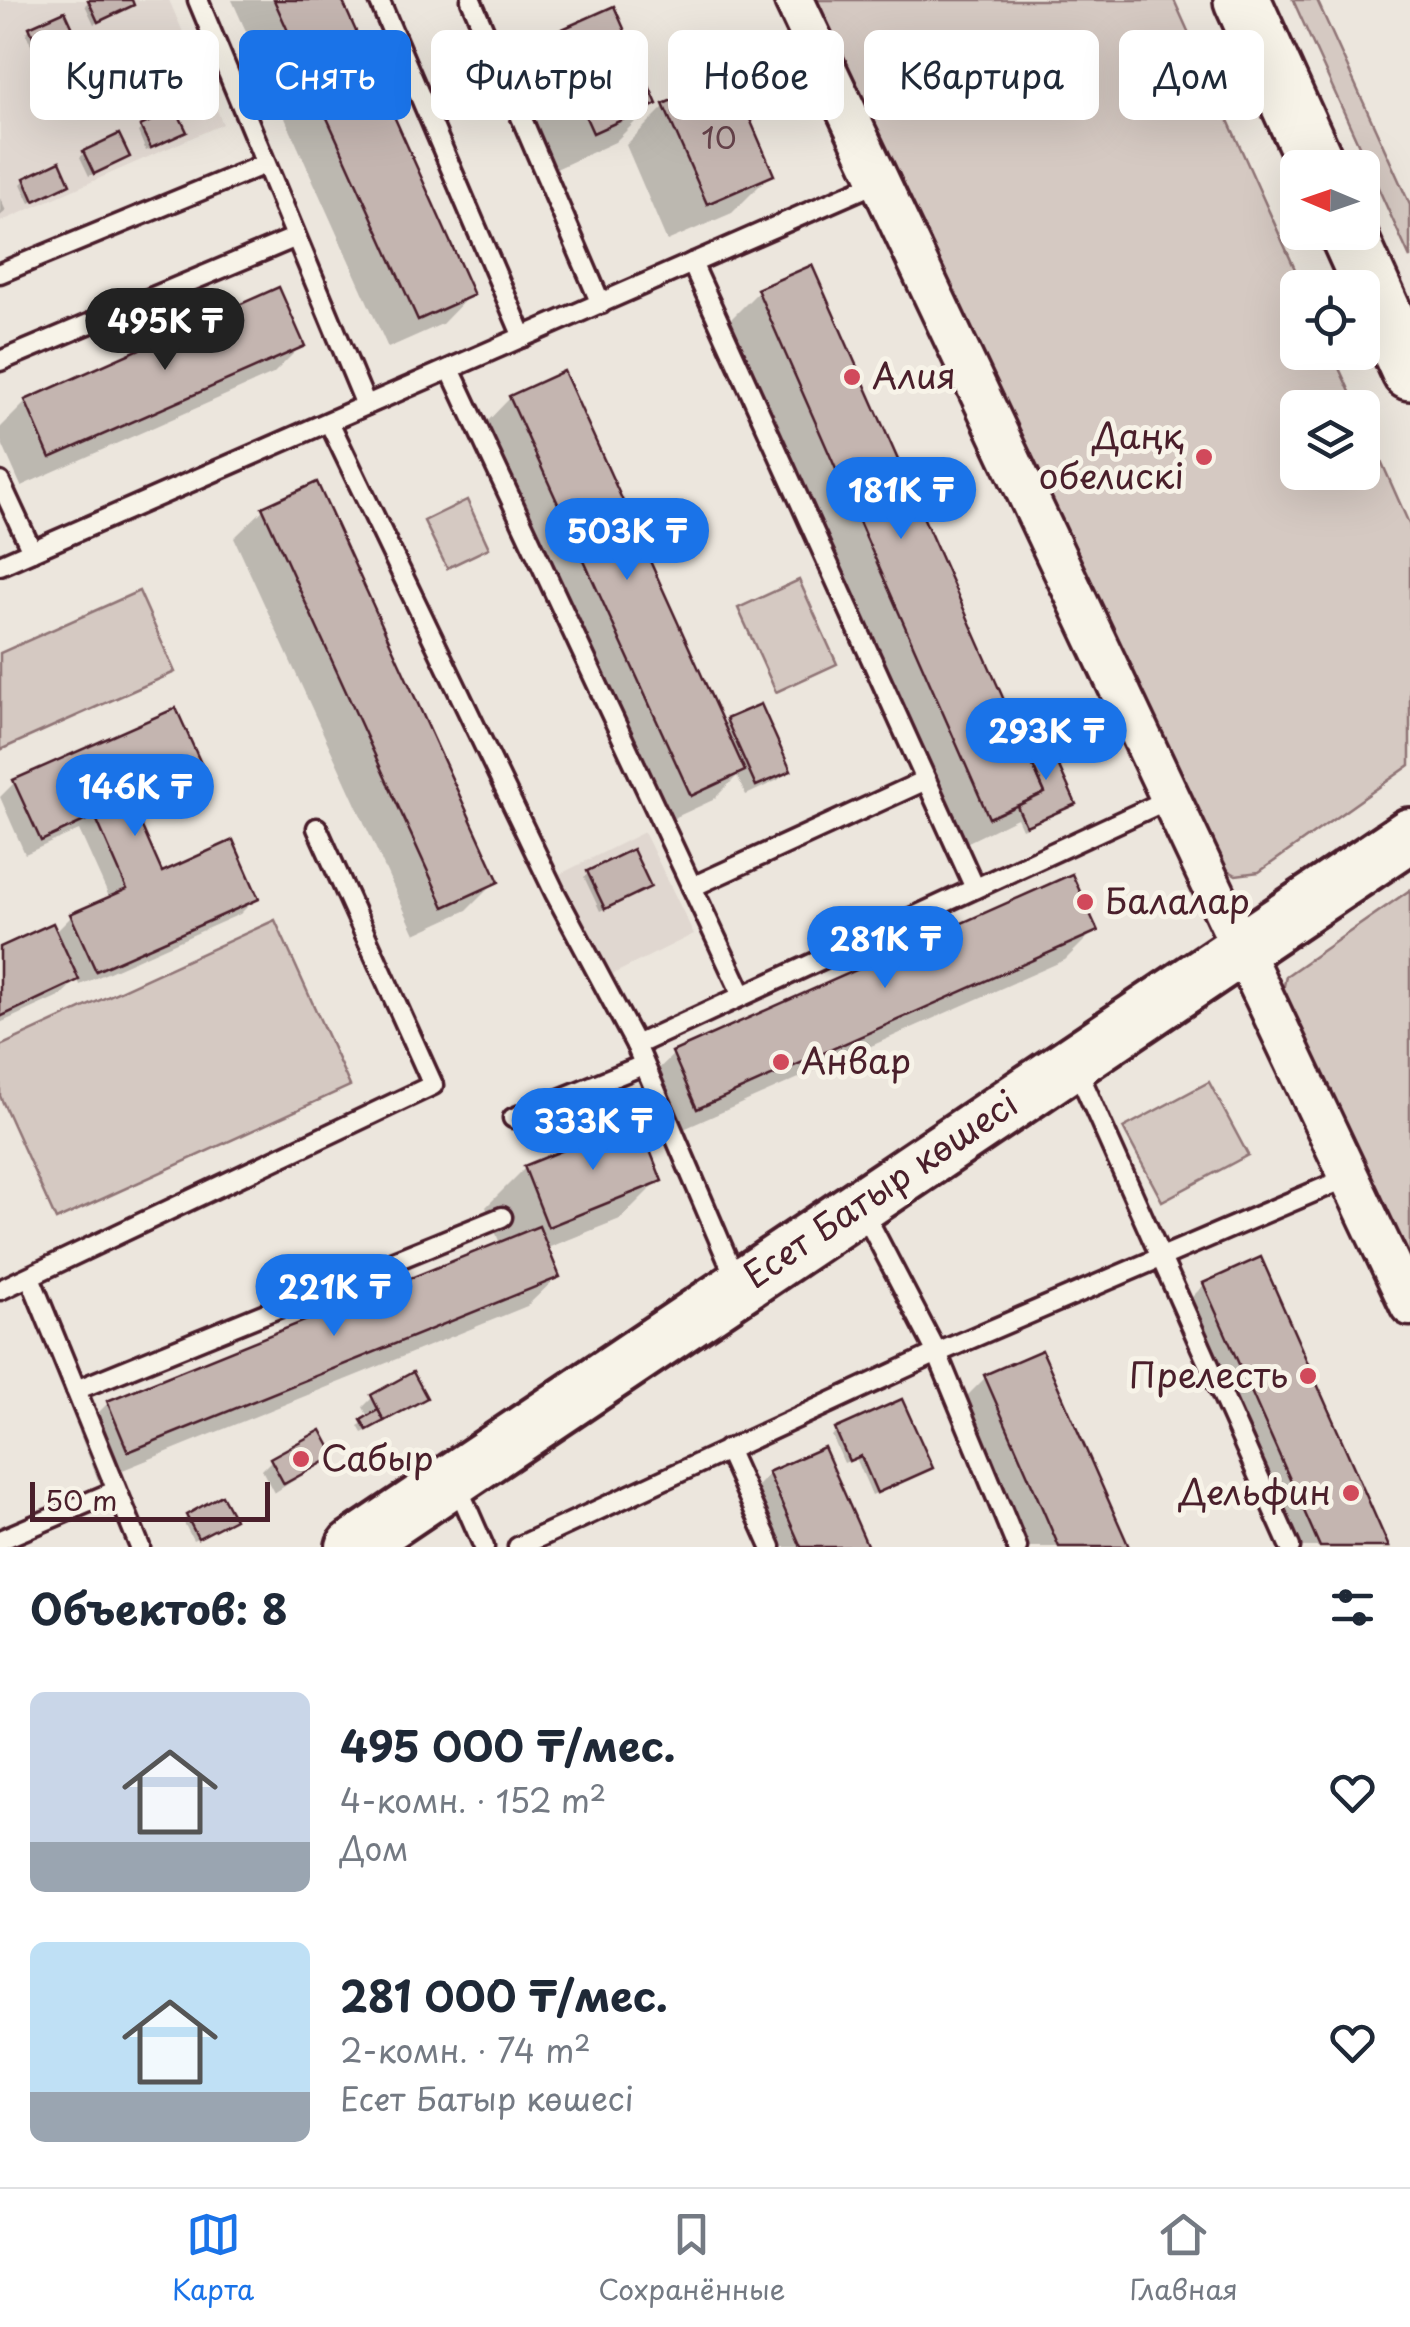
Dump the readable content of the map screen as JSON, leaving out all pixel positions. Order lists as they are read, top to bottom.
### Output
{
  "streets": {
    "street": ["Есет Батыр көшесі"]
  },
  "places": [
    "Алия",
    "Даңқ обелискі",
    "Балалар",
    "Анвар",
    "Прелесть",
    "Сабыр",
    "Дельфин"
  ],
  "house_numbers": ["10"],
  "scale_bar": "50 m",
  "north": "left",
  "page": {
    "chip": [
      "Купить",
      "Снять",
      "Фильтры",
      "Новое",
      "Квартира",
      "Дом"
    ],
    "price": [
      "495K ₸",
      "181K ₸",
      "503K ₸",
      "293K ₸",
      "146K ₸",
      "281K ₸",
      "333K ₸",
      "221K ₸"
    ],
    "scale": "50 m",
    "heading": "Объектов: 8",
    "list": [
      {
        "name": "495 000 ₸/мес.",
        "note": "4-комн. · 152 m² · Дом"
      },
      {
        "name": "281 000 ₸/мес.",
        "note": "2-комн. · 74 m² · Есет Батыр көшесі"
      }
    ],
    "tabs": ["Карта", "Сохранённые", "Главная"]
  }
}
